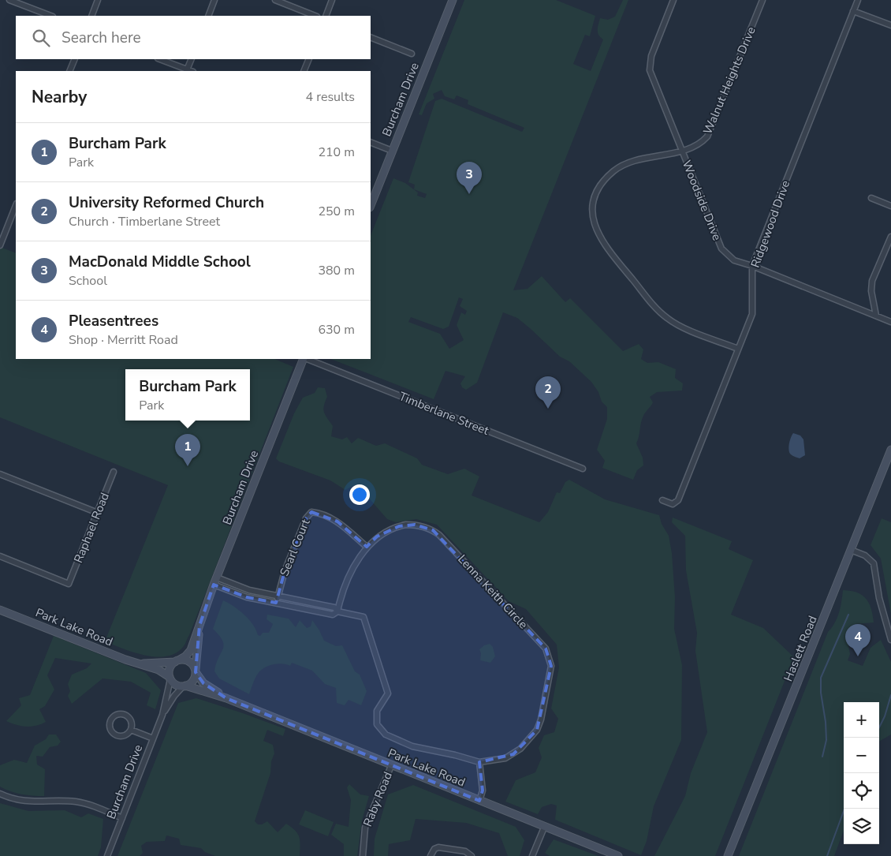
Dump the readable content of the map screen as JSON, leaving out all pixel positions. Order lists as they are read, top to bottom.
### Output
{
  "streets": {
    "street": [
      "Walnut Heights Drive",
      "Burcham Drive",
      "Woodside Drive",
      "Ridgewood Drive",
      "Timberlane Street",
      "Raphael Road",
      "Searl Court",
      "Lenna Keith Circle",
      "Park Lake Road",
      "Haslett Road",
      "Raby Road"
    ]
  },
  "crossings": [
    ["Walnut Heights Drive", "Woodside Drive"],
    ["Walnut Heights Drive", "Ridgewood Drive"],
    ["Burcham Drive", "Lenna Keith Circle"],
    ["Burcham Drive", "Park Lake Road"],
    ["Woodside Drive", "Ridgewood Drive"],
    ["Searl Court", "Lenna Keith Circle"],
    ["Park Lake Road", "Raby Road"]
  ],
  "page": {
    "search": "Search here",
    "heading": ["Nearby", "4 results"],
    "list": [
      {
        "mark": "1",
        "name": "Burcham Park",
        "note": "Park",
        "value": "210 m"
      },
      {
        "mark": "2",
        "name": "University Reformed Church",
        "note": "Church · Timberlane Street",
        "value": "250 m"
      },
      {
        "mark": "3",
        "name": "MacDonald Middle School",
        "note": "School",
        "value": "380 m"
      },
      {
        "mark": "4",
        "name": "Pleasentrees",
        "note": "Shop · Merritt Road",
        "value": "630 m"
      }
    ],
    "pins": [
      "3",
      "2",
      "1",
      "4"
    ],
    "popup": ["Burcham Park", "Park"],
    "map_buttons": ["+", "−"]
  }
}
